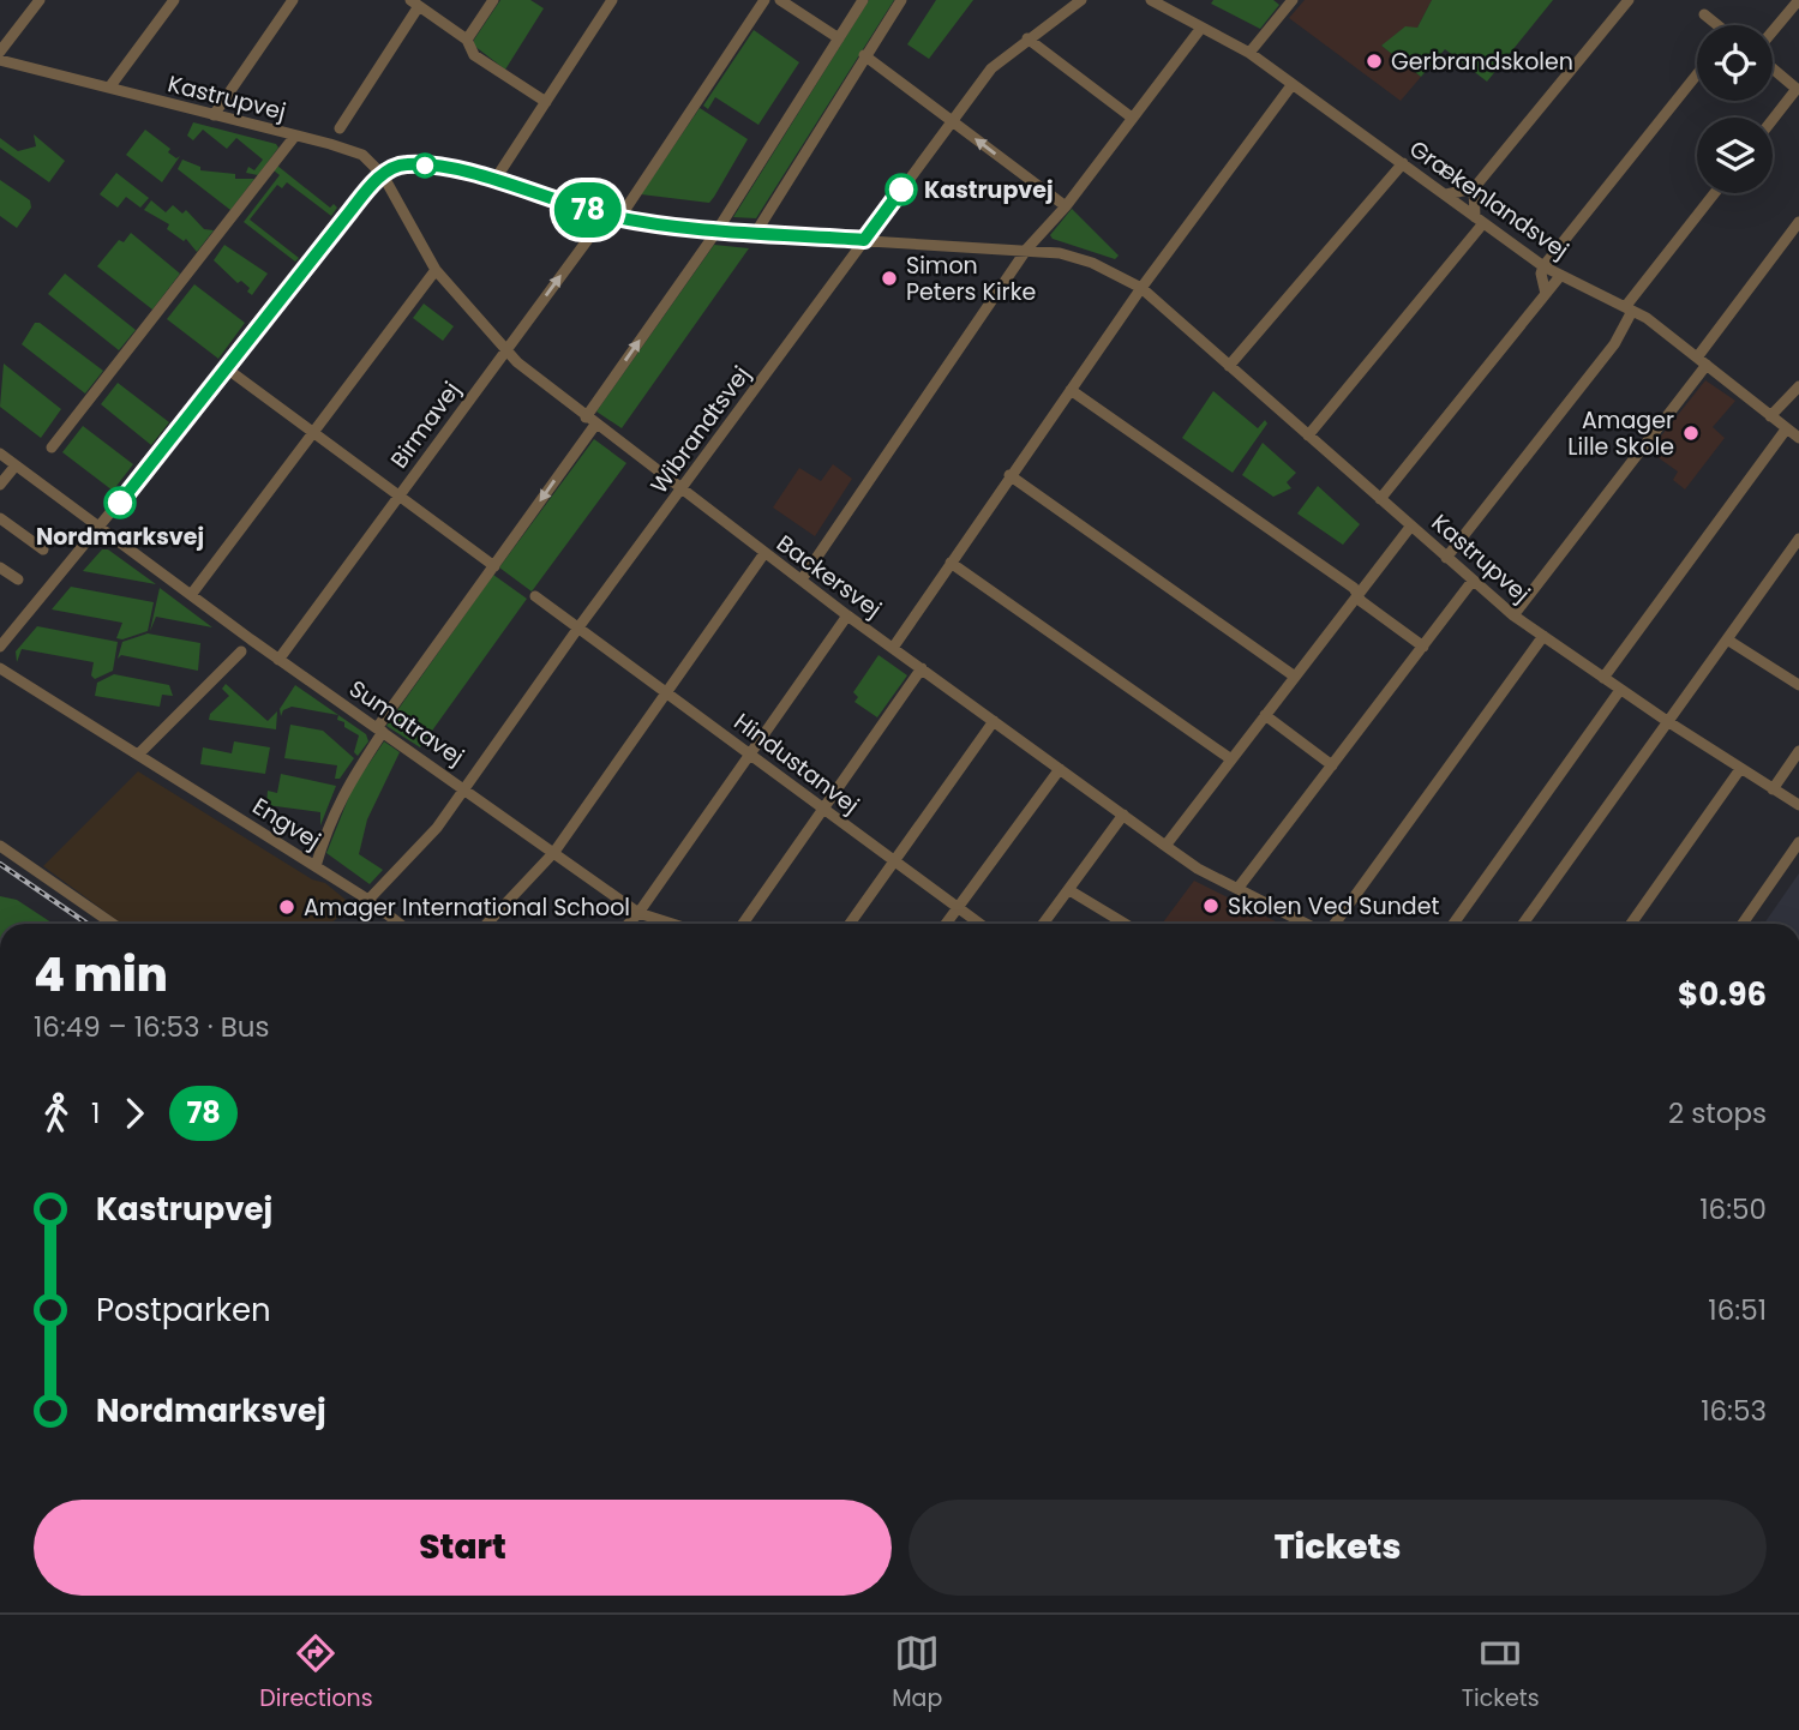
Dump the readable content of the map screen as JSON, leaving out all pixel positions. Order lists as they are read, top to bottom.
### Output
{
  "streets": {
    "street": [
      "Kastrupvej",
      "Grækenlandsvej",
      "Birmavej",
      "Wibrandtsvej",
      "Backersvej",
      "Sumatravej",
      "Hindustanvej",
      "Engvej"
    ]
  },
  "crossings": [
    ["Kastrupvej", "Birmavej"],
    ["Kastrupvej", "Wibrandtsvej"],
    ["Kastrupvej", "Backersvej"],
    ["Birmavej", "Backersvej"],
    ["Birmavej", "Sumatravej"],
    ["Wibrandtsvej", "Backersvej"],
    ["Wibrandtsvej", "Sumatravej"],
    ["Wibrandtsvej", "Hindustanvej"],
    ["Wibrandtsvej", "Engvej"]
  ],
  "places": [
    "Gerbrandskolen",
    "Kastrupvej",
    "Simon Peters Kirke",
    "Amager Lille Skole",
    "Nordmarksvej",
    "Skolen Ved Sundet",
    "Amager International School"
  ],
  "lines": ["bus line 78"],
  "page": {
    "on_map": "78",
    "heading": ["4 min", "16:49 – 16:53 · Bus", "$0.96"],
    "legs": ["1", "78", "2 stops"],
    "list": [
      {
        "name": "Kastrupvej",
        "value": "16:50"
      },
      {
        "name": "Postparken",
        "value": "16:51"
      },
      {
        "name": "Nordmarksvej",
        "value": "16:53"
      }
    ],
    "buttons": ["Start", "Tickets"],
    "tabs": ["Directions", "Map", "Tickets"]
  }
}
